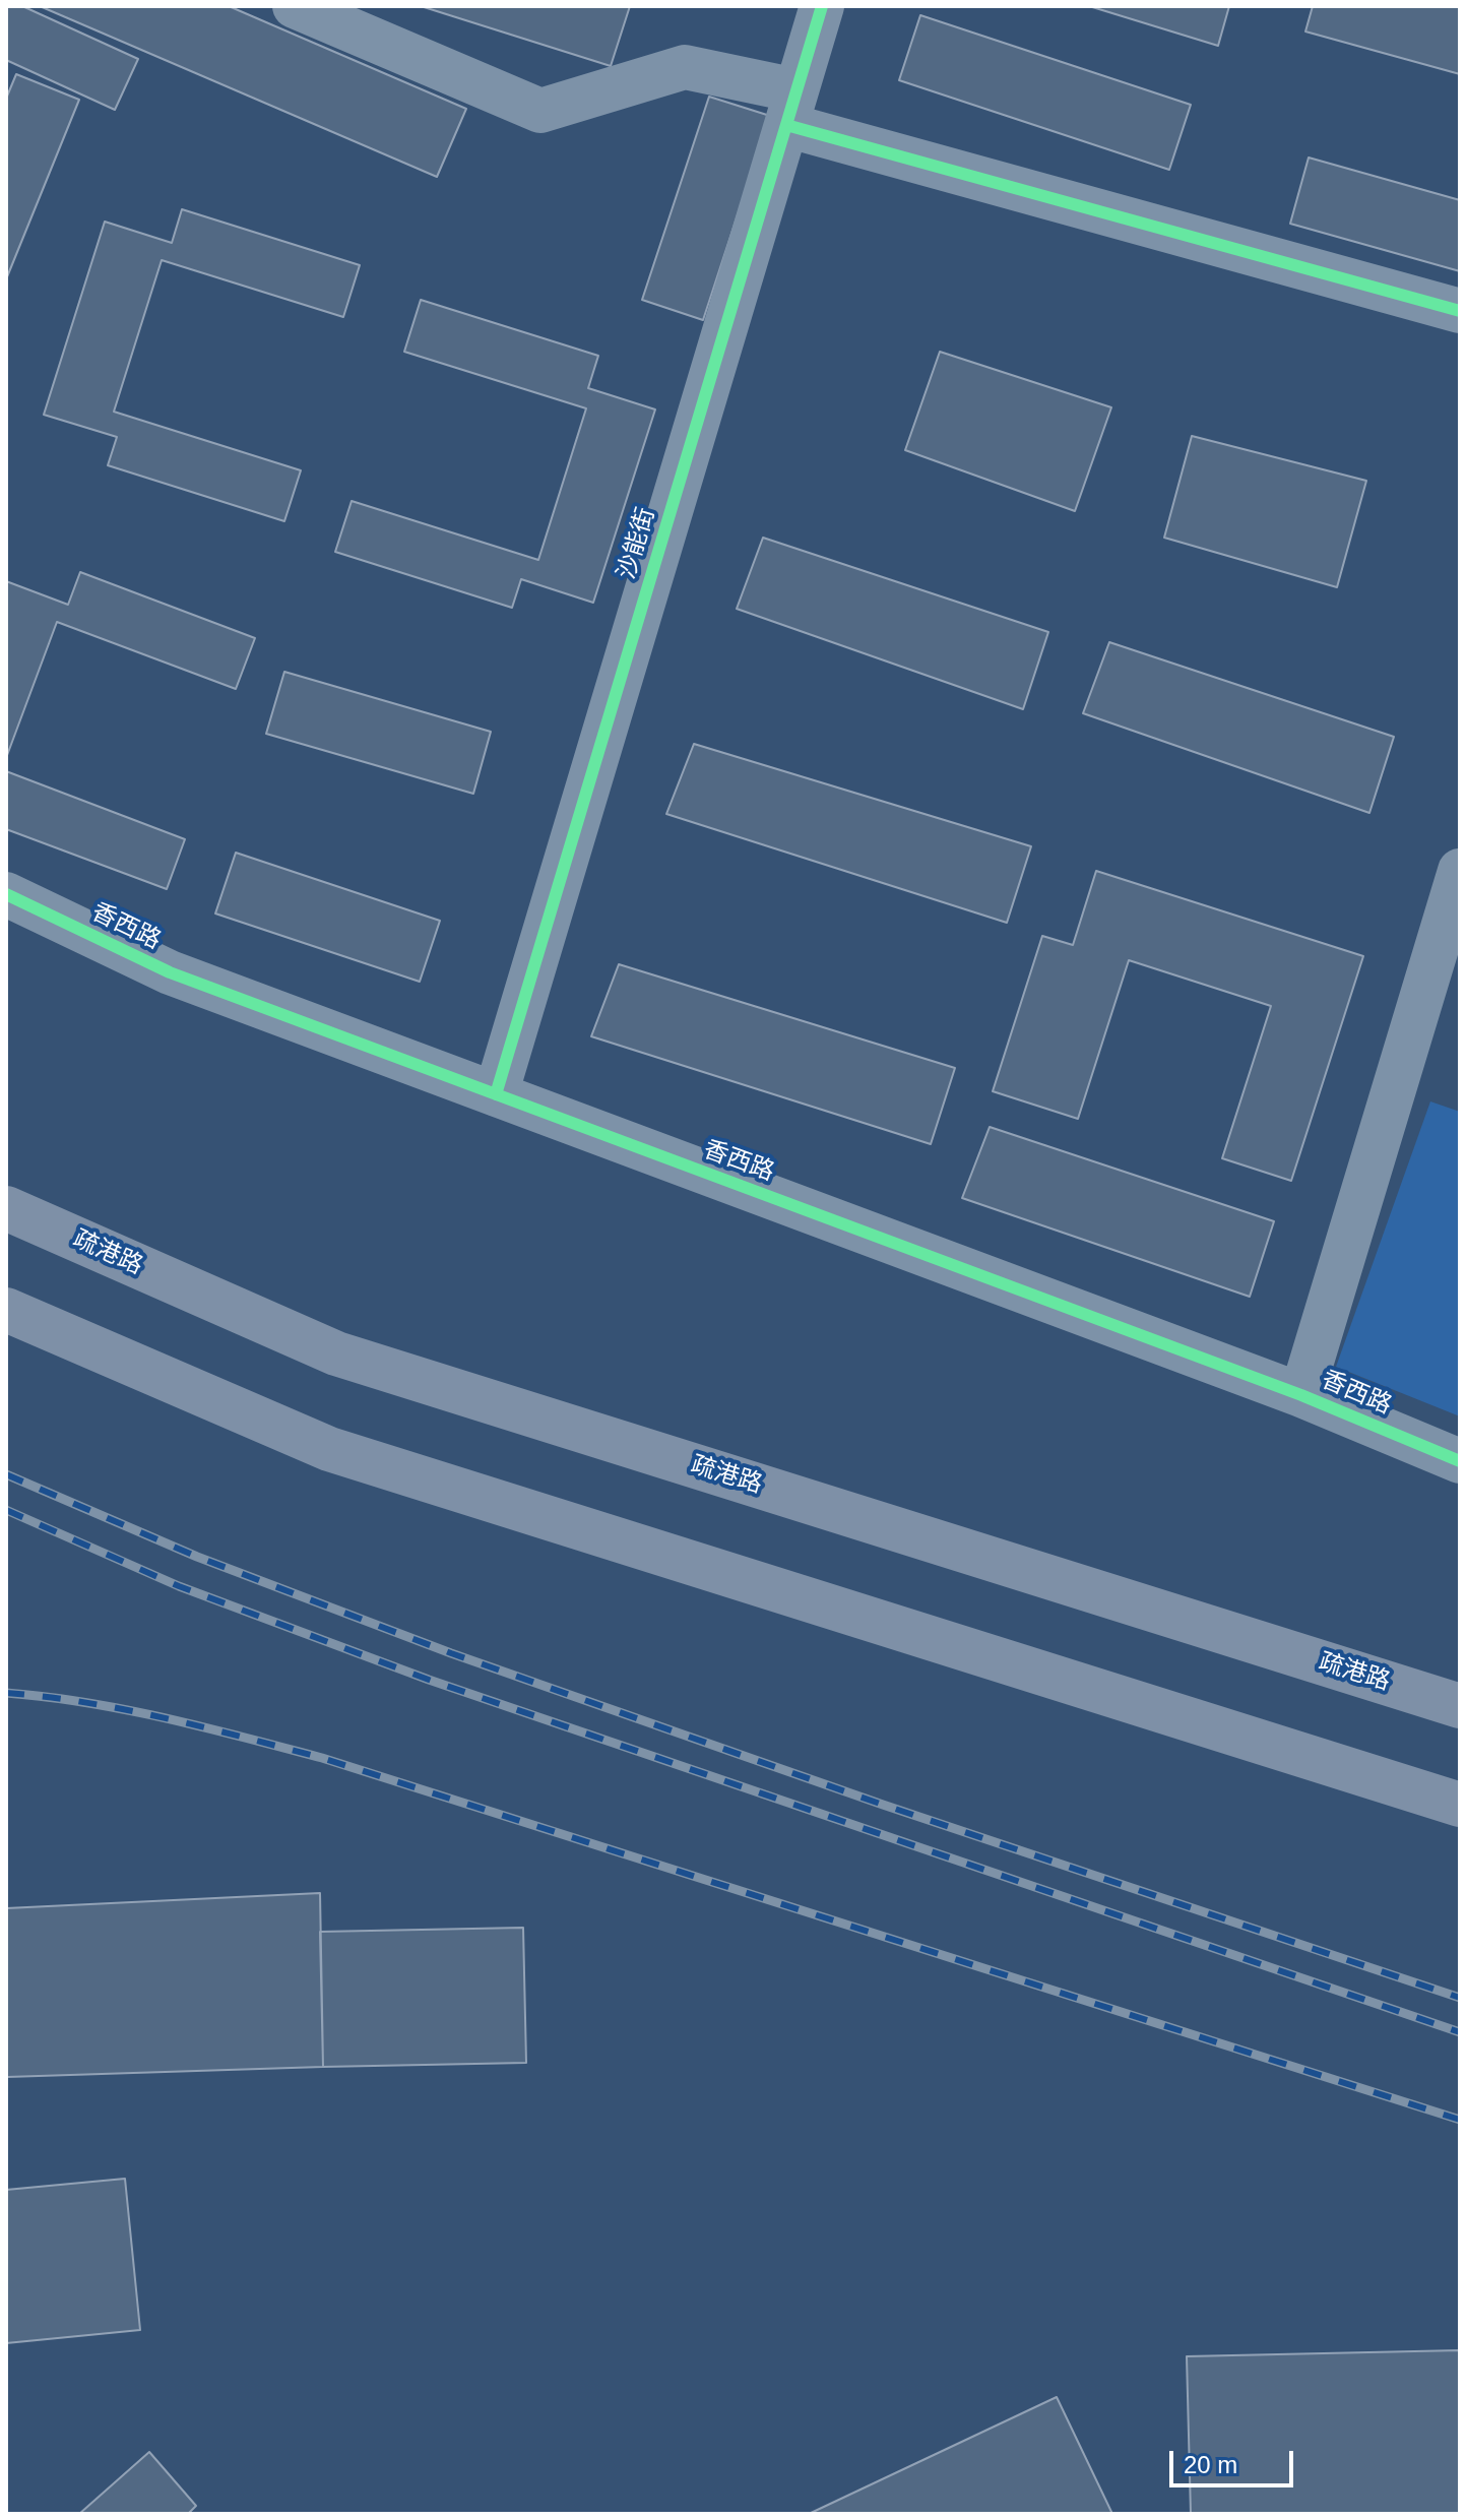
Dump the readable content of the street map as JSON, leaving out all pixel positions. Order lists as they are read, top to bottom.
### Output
{
  "streets": {
    "highway": ["疏港路"],
    "street": ["沙能街", "香西路"]
  },
  "crossings": [
    ["沙能街", "香西路"]
  ],
  "scale_bar": "20 m"
}
